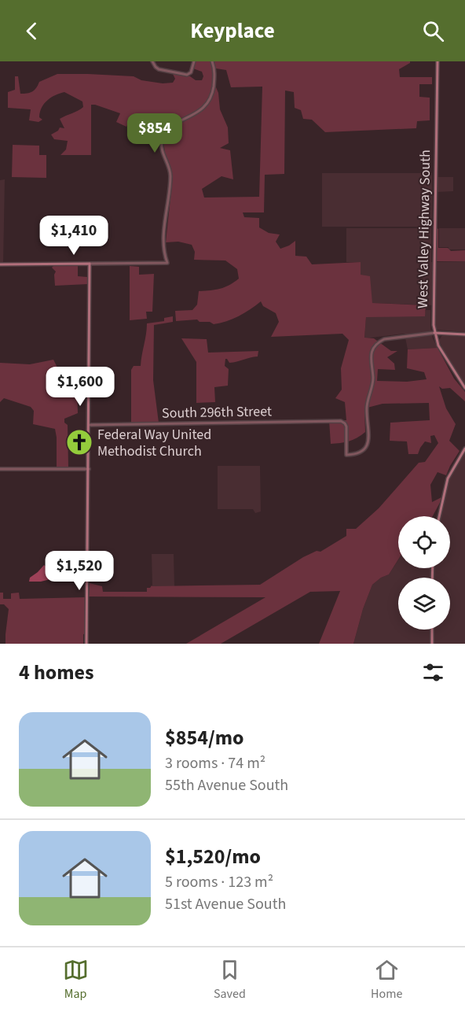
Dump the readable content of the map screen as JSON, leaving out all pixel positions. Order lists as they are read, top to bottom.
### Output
{
  "streets": {
    "main road": ["West Valley Highway South"],
    "street": ["South 296th Street"]
  },
  "crossings": [
    ["West Valley Highway South", "South 296th Street"]
  ],
  "places": {
    "church": ["Federal Way United Methodist Church"]
  },
  "page": {
    "header": "Keyplace",
    "price": [
      "$854",
      "$1,410",
      "$1,600",
      "$1,520"
    ],
    "heading": "4 homes",
    "list": [
      {
        "name": "$854/mo",
        "note": "3 rooms · 74 m² · 55th Avenue South"
      },
      {
        "name": "$1,520/mo",
        "note": "5 rooms · 123 m² · 51st Avenue South"
      }
    ],
    "tabs": ["Map", "Saved", "Home"]
  }
}
